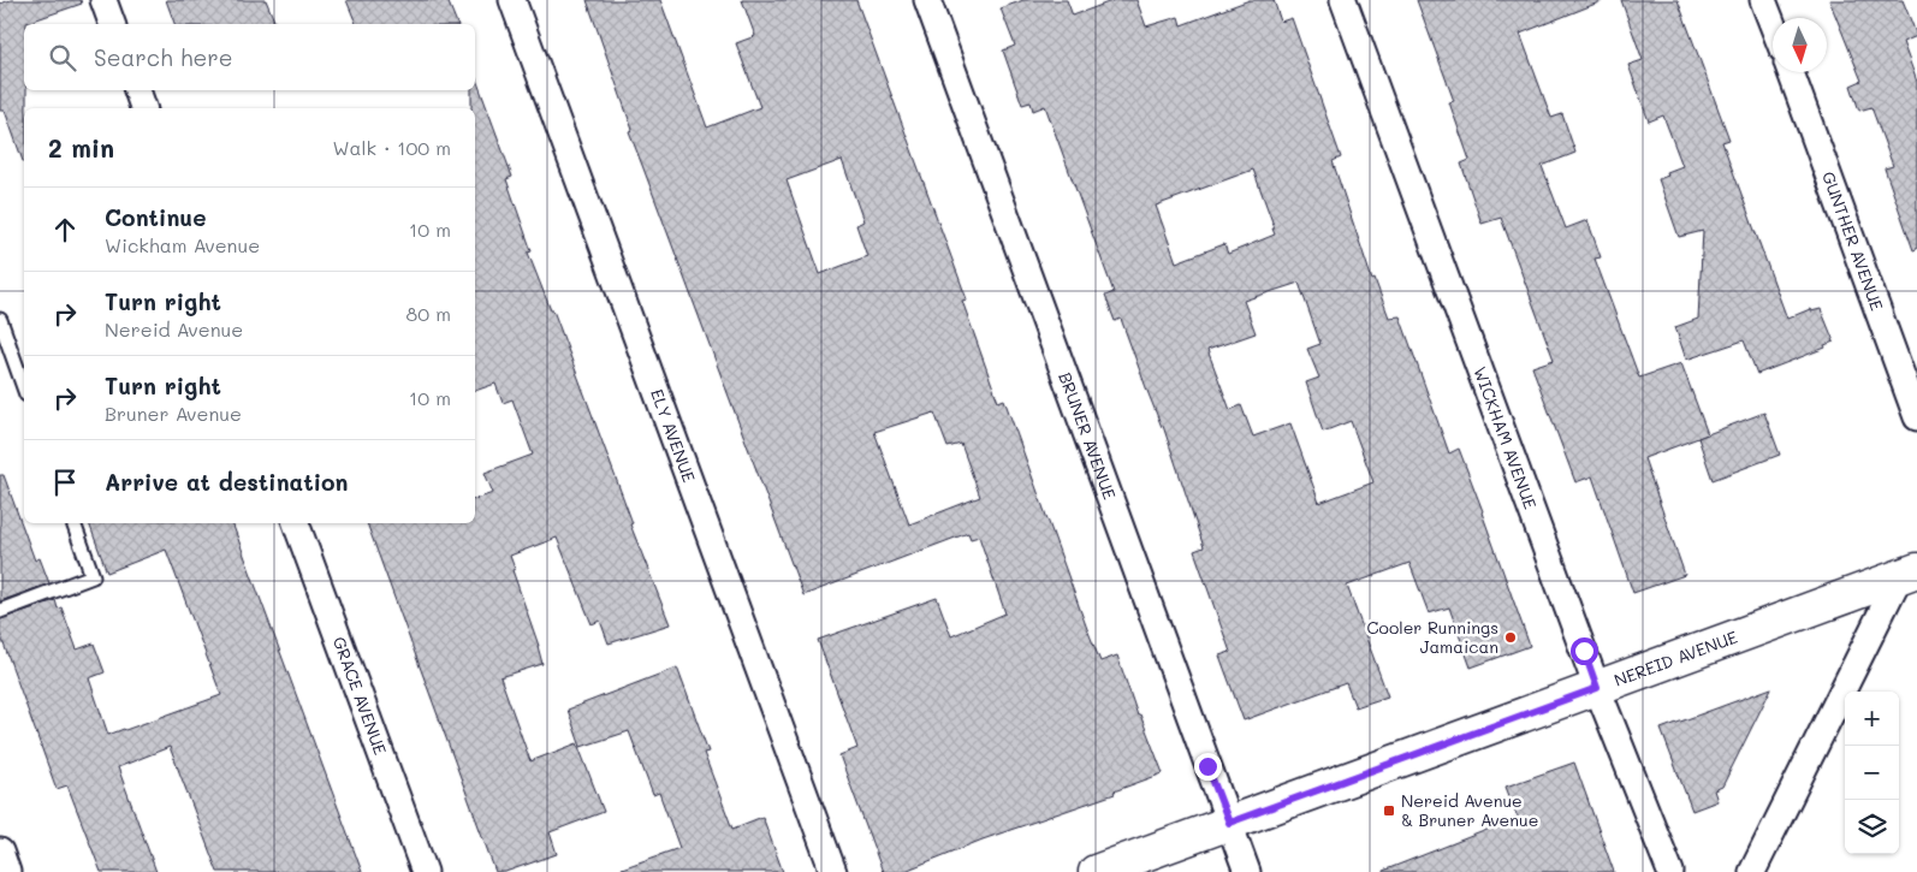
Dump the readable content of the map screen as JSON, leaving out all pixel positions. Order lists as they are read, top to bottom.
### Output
{
  "streets": {
    "street": [
      "GUNTHER AVENUE",
      "ELY AVENUE",
      "BRUNER AVENUE",
      "WICKHAM AVENUE",
      "NEREID AVENUE",
      "GRACE AVENUE"
    ]
  },
  "crossings": [
    ["BRUNER AVENUE", "NEREID AVENUE"],
    ["WICKHAM AVENUE", "NEREID AVENUE"]
  ],
  "places": {
    "other": ["Cooler Runnings Jamaican"],
    "transit": ["Nereid Avenue & Bruner Avenue"]
  },
  "north": "bottom",
  "page": {
    "search": "Search here",
    "heading": ["2 min", "Walk · 100 m"],
    "list": [
      ["Continue", "Wickham Avenue", "10 m"],
      ["Turn right", "Nereid Avenue", "80 m"],
      ["Turn right", "Bruner Avenue", "10 m"],
      "Arrive at destination"
    ],
    "map_buttons": ["+", "−"]
  }
}
